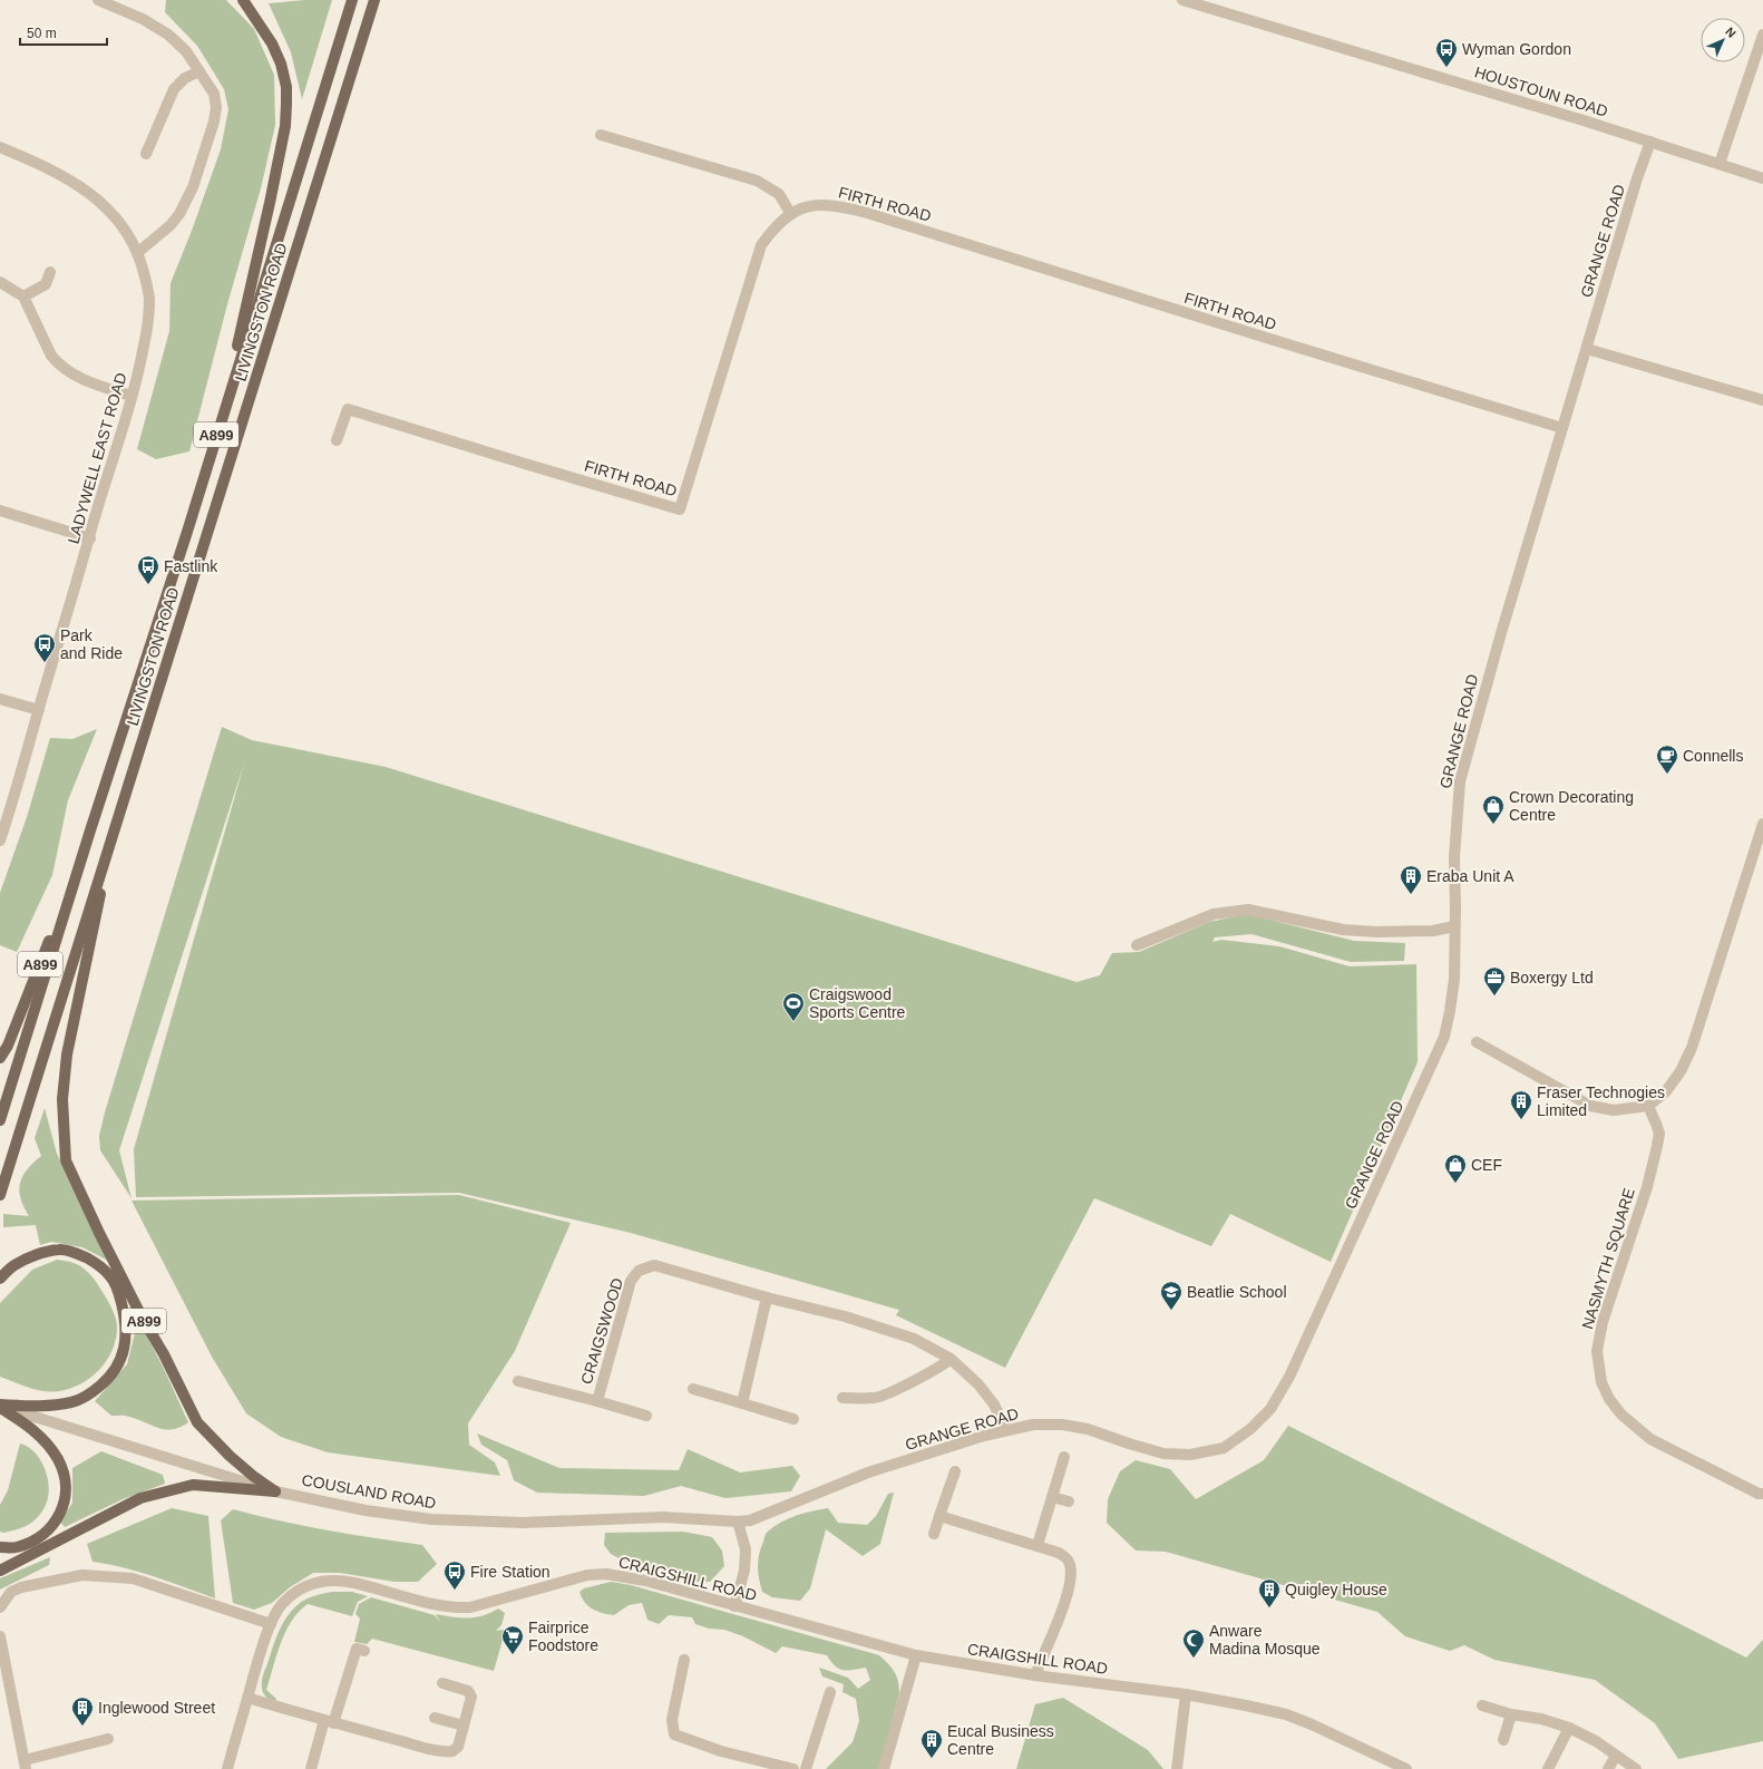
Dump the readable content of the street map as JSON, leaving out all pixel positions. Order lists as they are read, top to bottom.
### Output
{
  "streets": {
    "main road": ["LIVINGSTON ROAD", "A899"],
    "street": [
      "HOUSTOUN ROAD",
      "FIRTH ROAD",
      "GRANGE ROAD",
      "LADYWELL EAST ROAD",
      "NASMYTH SQUARE",
      "CRAIGSWOOD",
      "COUSLAND ROAD",
      "CRAIGSHILL ROAD"
    ]
  },
  "crossings": [
    ["HOUSTOUN ROAD", "GRANGE ROAD"],
    ["FIRTH ROAD", "GRANGE ROAD"],
    ["GRANGE ROAD", "CRAIGSWOOD"],
    ["GRANGE ROAD", "COUSLAND ROAD"],
    ["LIVINGSTON ROAD", "A899"],
    ["A899", "COUSLAND ROAD"]
  ],
  "places": {
    "bus stop": [
      "Wyman Gordon",
      "Fastlink",
      "Park and Ride",
      "Fire Station"
    ],
    "cafe": ["Connells"],
    "shop": ["Crown Decorating Centre", "CEF"],
    "building": [
      "Eraba Unit A",
      "Fraser Technogies Limited",
      "Quigley House",
      "Inglewood Street",
      "Eucal Business Centre"
    ],
    "office": ["Boxergy Ltd"],
    "sports": ["Craigswood Sports Centre"],
    "school or university": ["Beatlie School"],
    "supermarket": ["Fairprice Foodstore"],
    "mosque": ["Anware Madina Mosque"]
  },
  "scale_bar": "50 m",
  "north": "top right"
}
